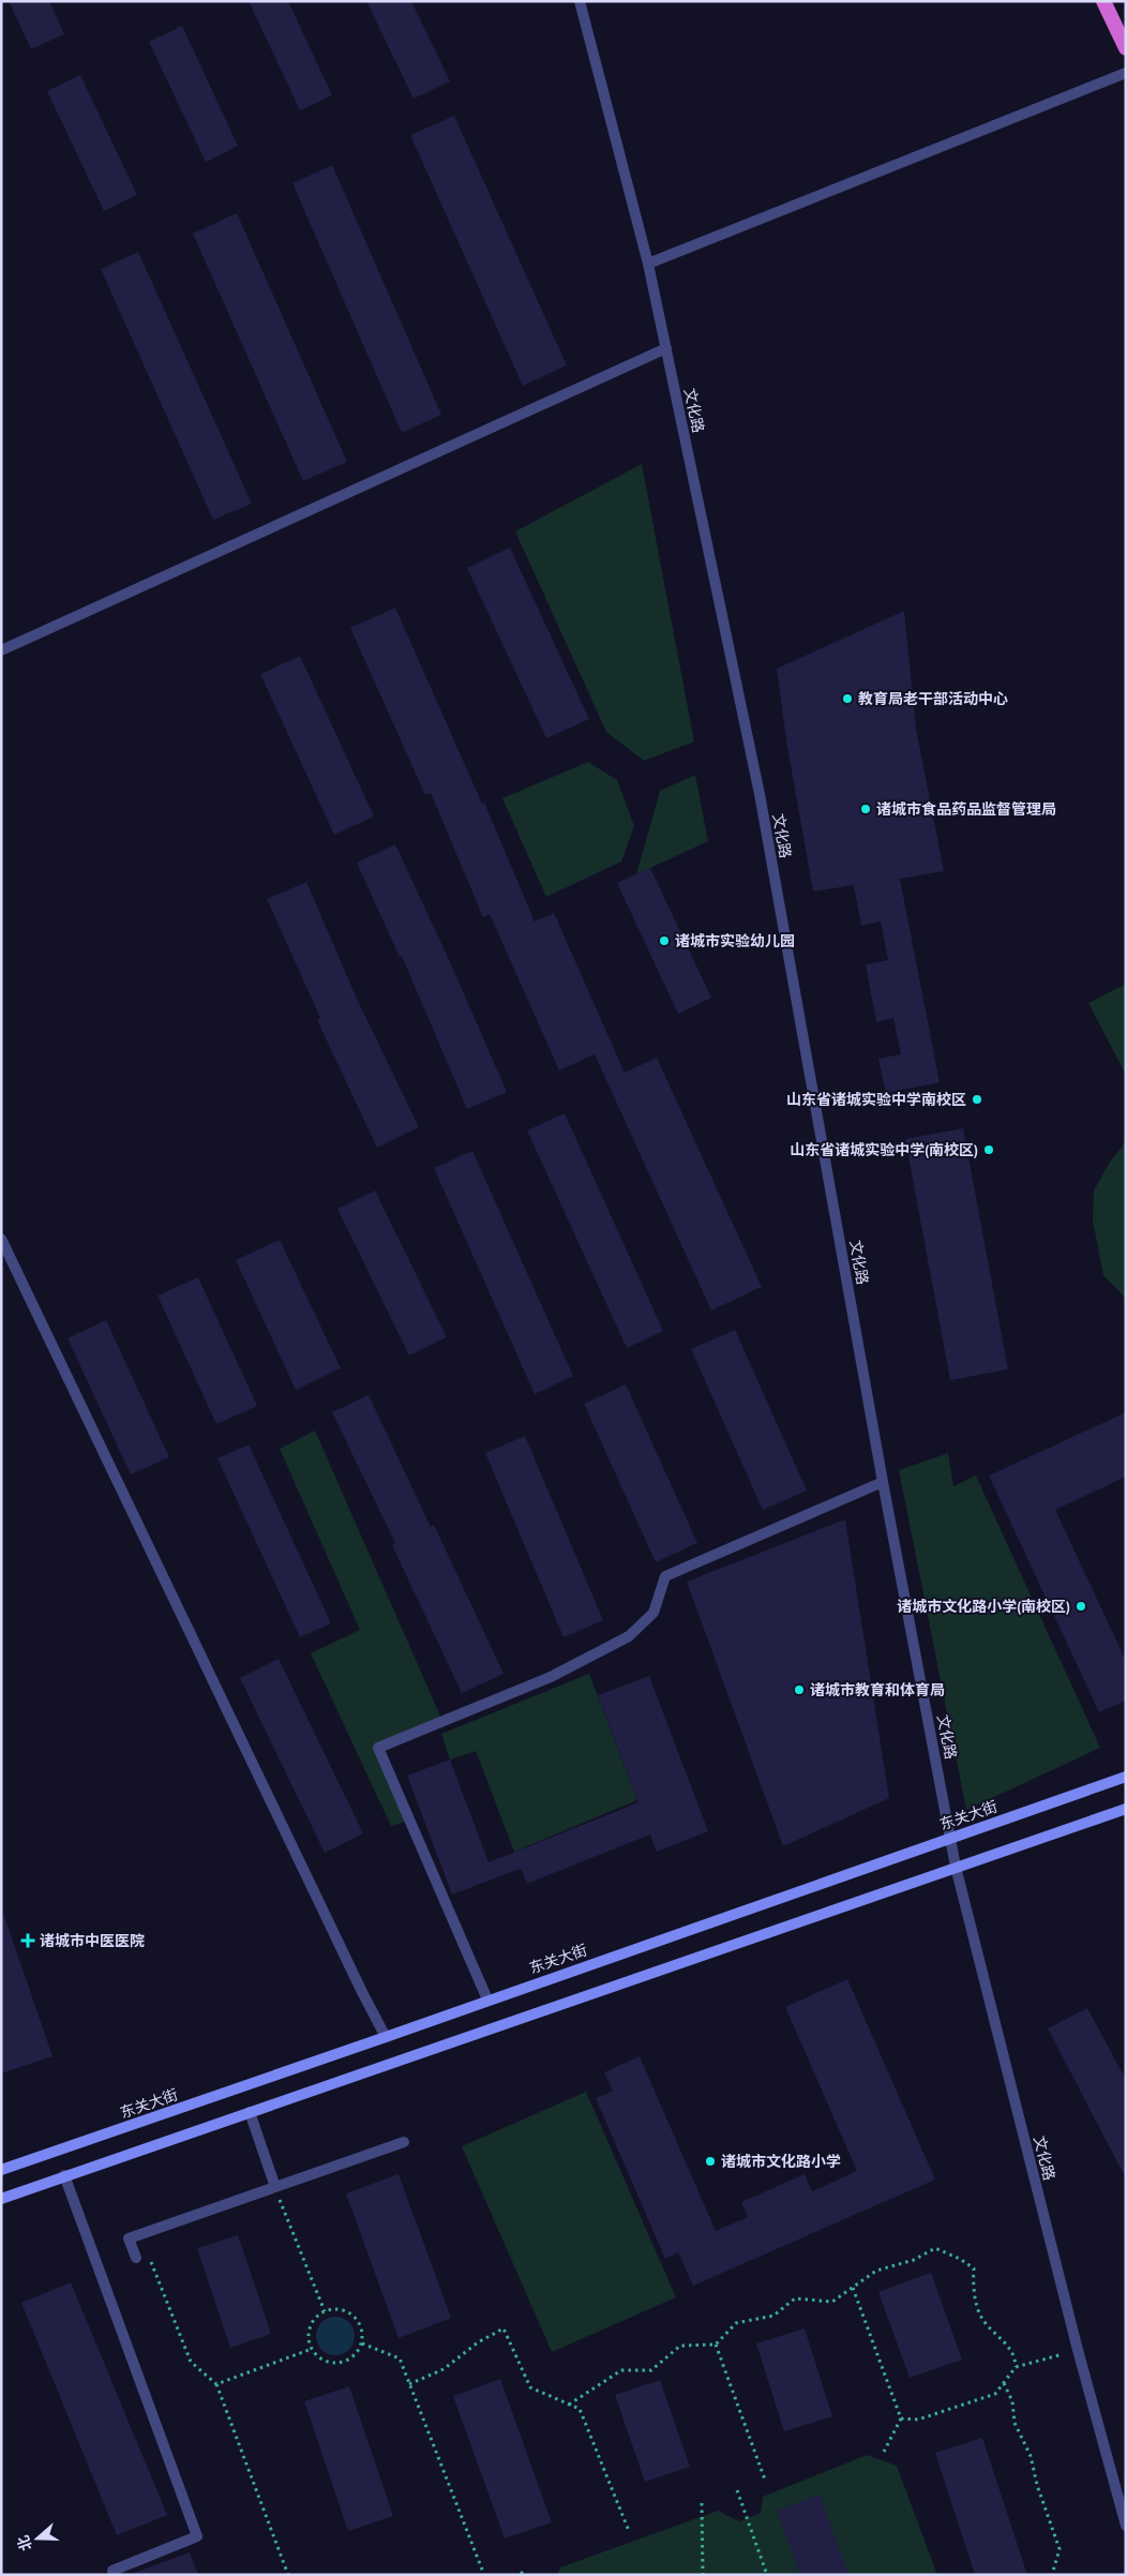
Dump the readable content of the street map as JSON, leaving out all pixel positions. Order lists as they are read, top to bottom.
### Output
{
  "streets": {
    "main road": ["东关大街"],
    "street": ["文化路"]
  },
  "crossings": [
    ["文化路", "东关大街"]
  ],
  "places": {
    "other": [
      "教育局老干部活动中心",
      "诸城市食品药品监督管理局",
      "诸城市实验幼儿园",
      "山东省诸城实验中学南校区",
      "山东省诸城实验中学(南校区)",
      "诸城市文化路小学(南校区)",
      "诸城市教育和体育局",
      "诸城市文化路小学"
    ],
    "health": ["诸城市中医医院"]
  },
  "north": "left"
}
